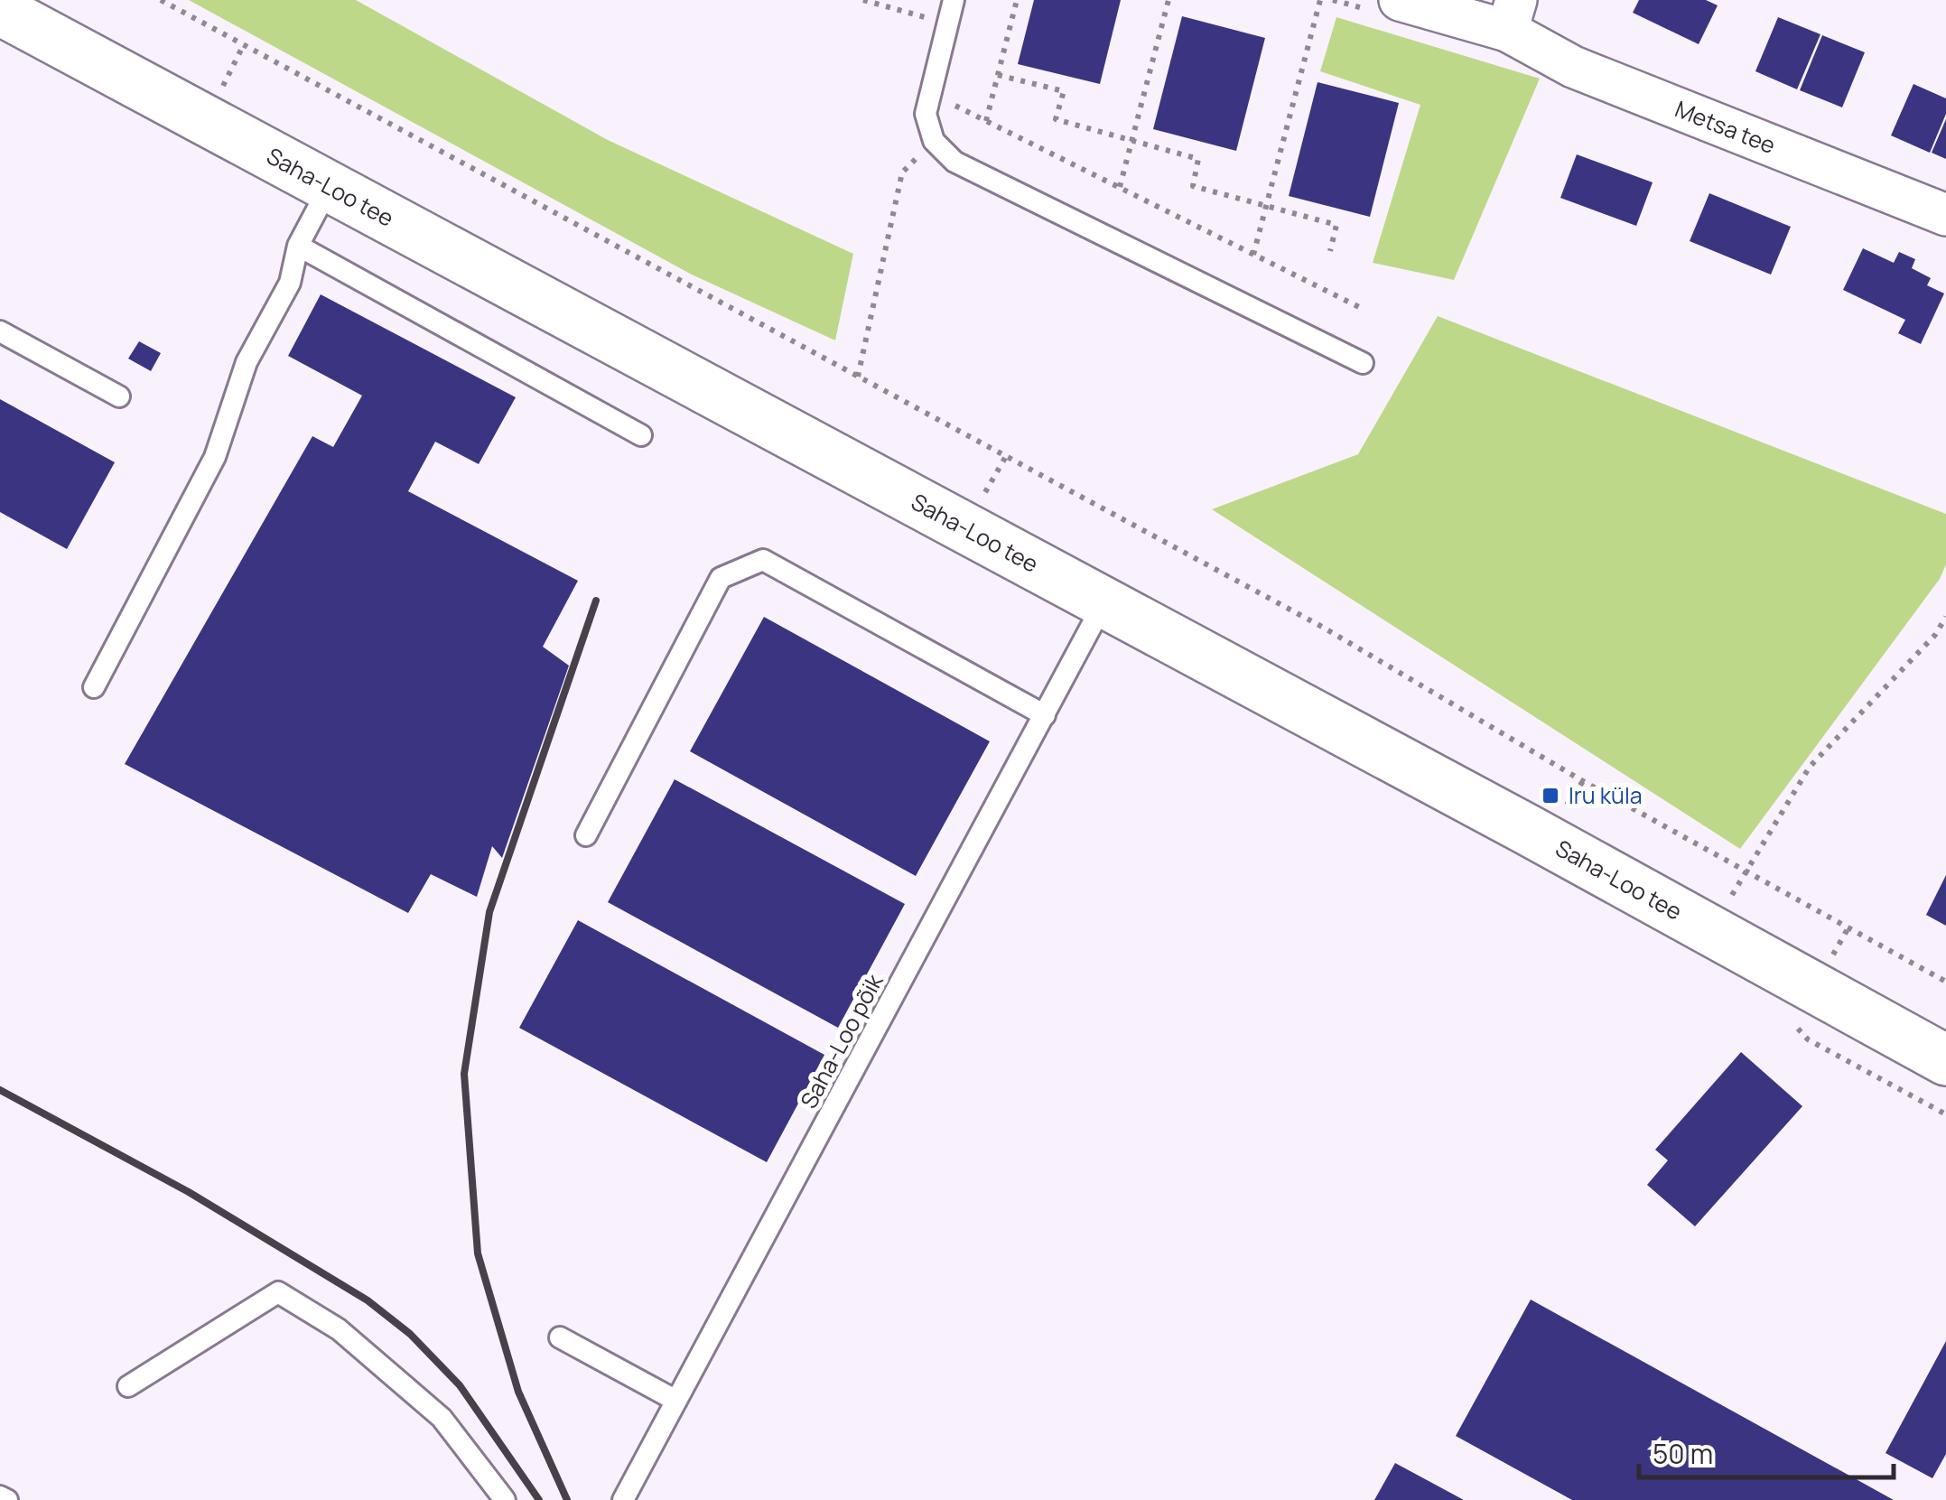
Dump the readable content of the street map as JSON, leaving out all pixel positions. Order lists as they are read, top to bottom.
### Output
{
  "streets": {
    "main road": ["Saha-Loo tee"],
    "street": ["Metsa tee"],
    "lane": ["Saha-Loo põik"]
  },
  "crossings": [
    ["Saha-Loo tee", "Saha-Loo põik"]
  ],
  "places": {
    "transit": ["Iru küla"]
  },
  "scale_bar": "50 m"
}
